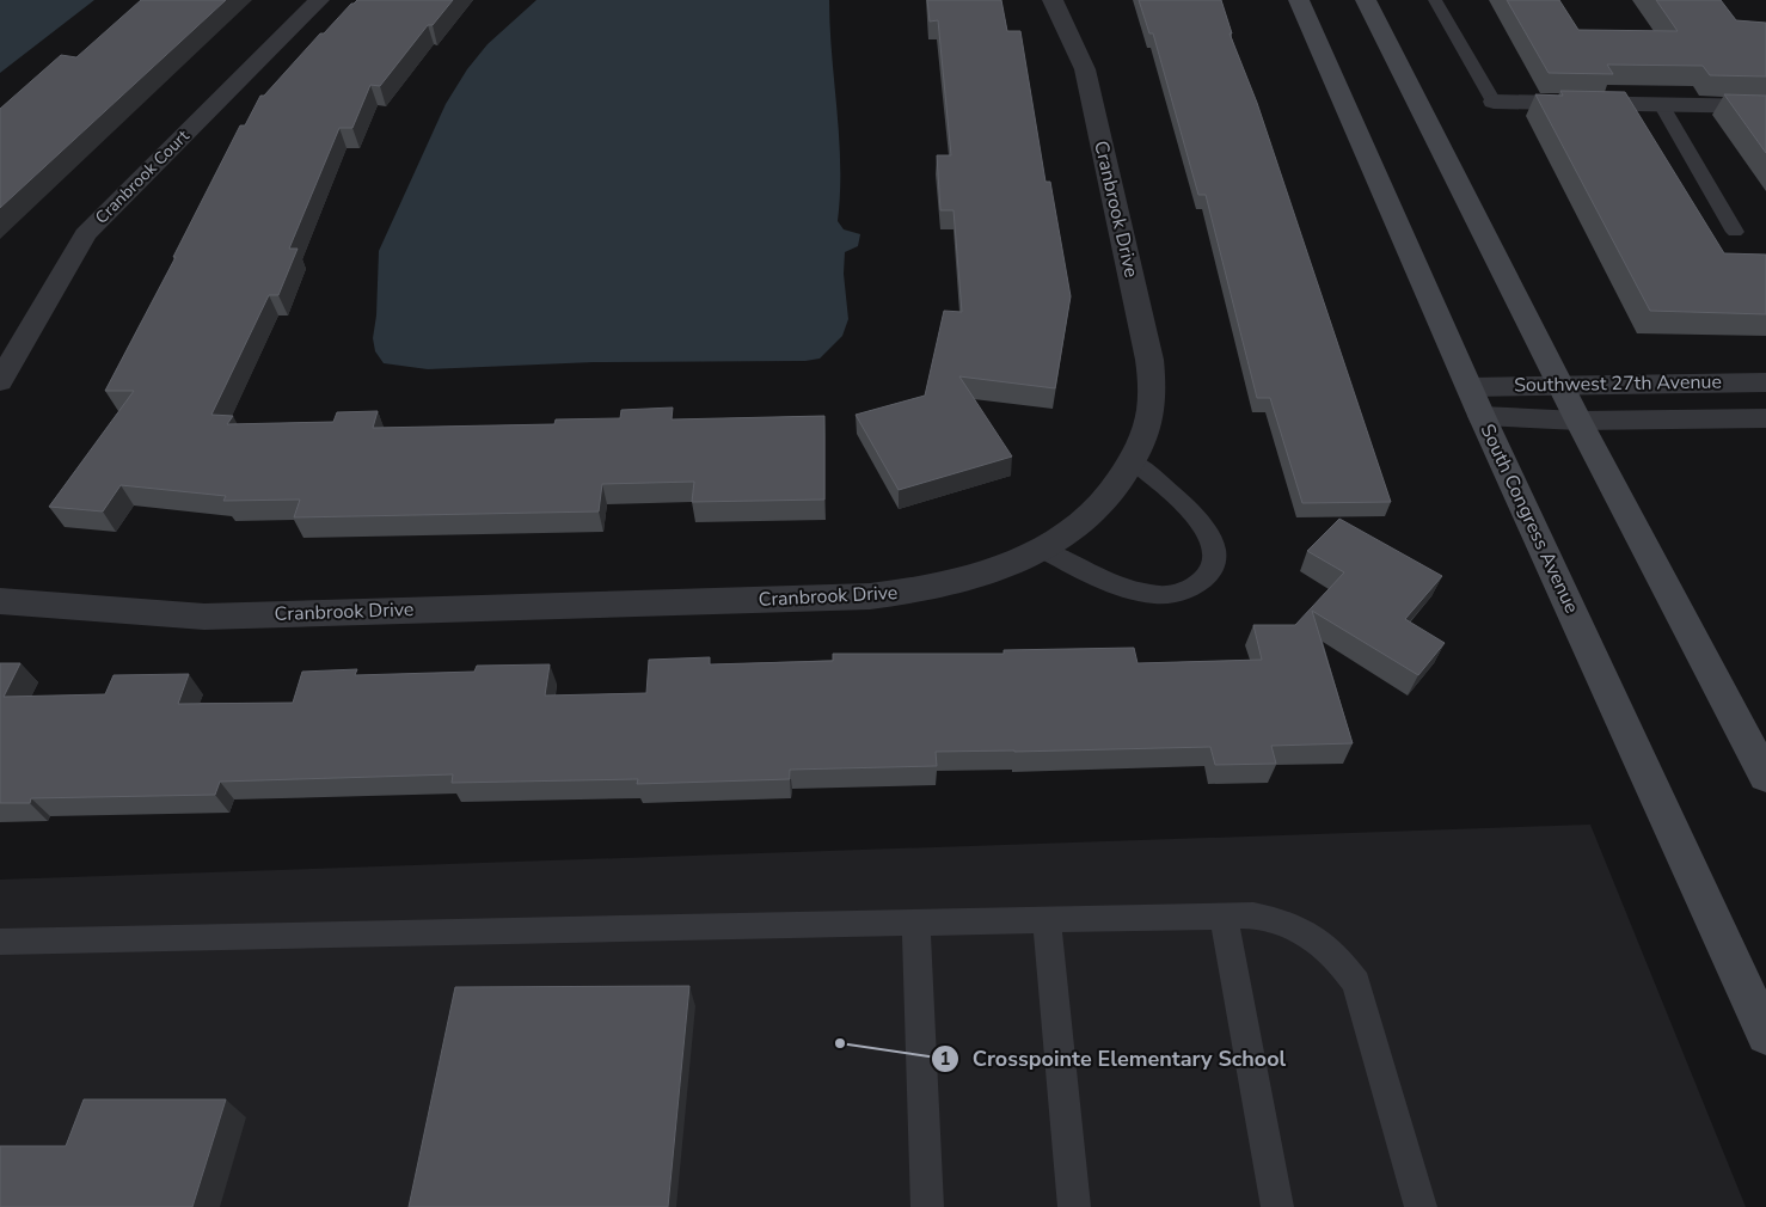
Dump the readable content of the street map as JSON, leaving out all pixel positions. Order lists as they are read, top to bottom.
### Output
{
  "streets": {
    "main road": ["South Congress Avenue"],
    "street": ["Cranbrook Court", "Cranbrook Drive", "Southwest 27th Avenue"]
  },
  "crossings": [
    ["Southwest 27th Avenue", "South Congress Avenue"]
  ],
  "places": ["Crosspointe Elementary School"]
}
